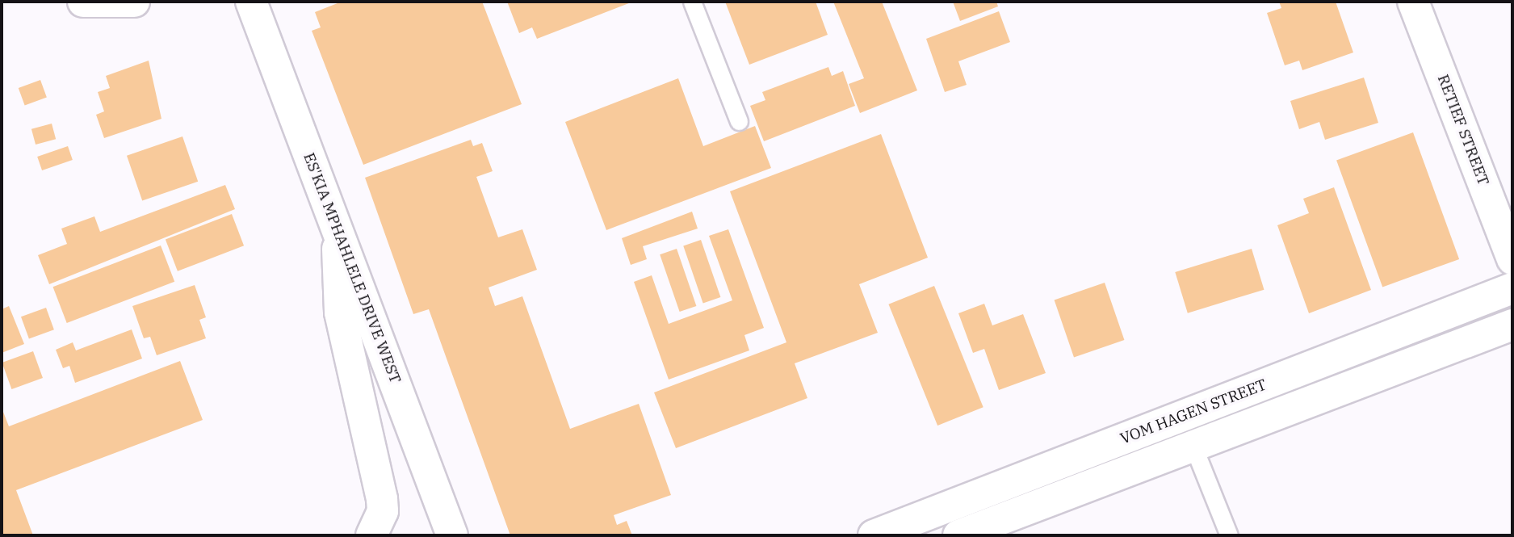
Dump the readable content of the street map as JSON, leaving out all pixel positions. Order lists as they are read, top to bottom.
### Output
{
  "streets": {
    "main road": ["RETIEF STREET", "ES'KIA MPHAHLELE DRIVE WEST", "VOM HAGEN STREET"]
  }
}
